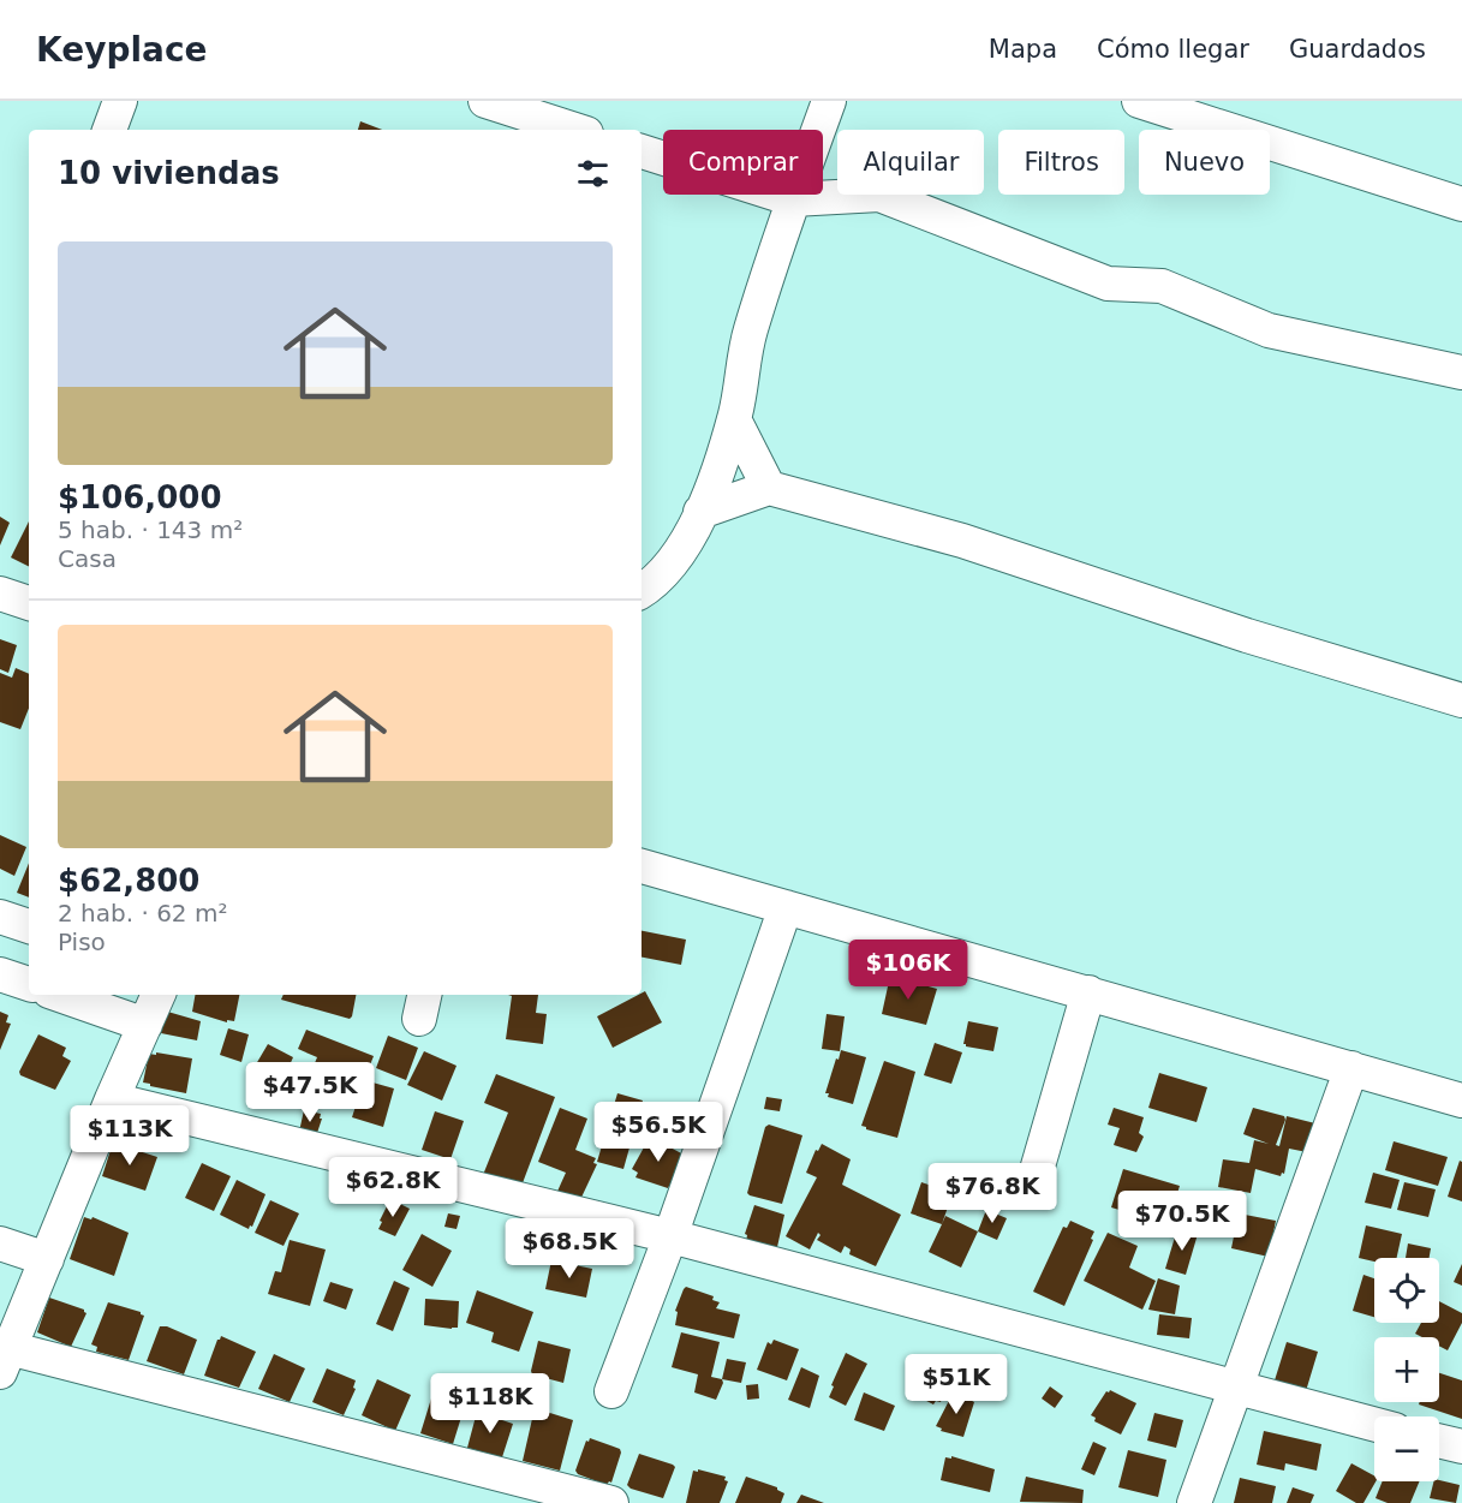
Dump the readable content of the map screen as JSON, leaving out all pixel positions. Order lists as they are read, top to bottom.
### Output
{
  "page": {
    "header": "Keyplace",
    "nav": ["Mapa", "Cómo llegar", "Guardados"],
    "chip": [
      "Comprar",
      "Alquilar",
      "Filtros",
      "Nuevo"
    ],
    "heading": "10 viviendas",
    "list": [
      {
        "name": "$106,000",
        "note": "5 hab. · 143 m² · Casa"
      },
      {
        "name": "$62,800",
        "note": "2 hab. · 62 m² · Piso"
      }
    ],
    "price": [
      "$106K",
      "$47.5K",
      "$56.5K",
      "$113K",
      "$62.8K",
      "$76.8K",
      "$70.5K",
      "$68.5K",
      "$51K",
      "$118K"
    ],
    "map_buttons": ["+", "−"]
  }
}
